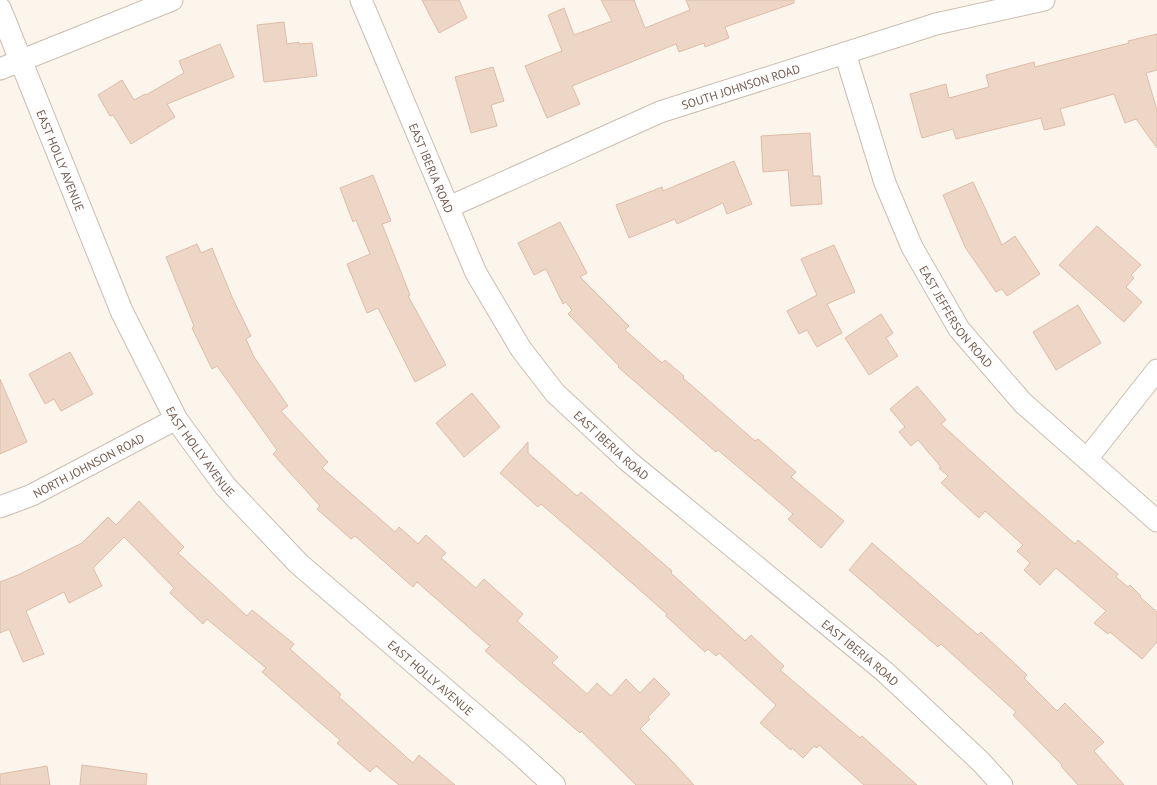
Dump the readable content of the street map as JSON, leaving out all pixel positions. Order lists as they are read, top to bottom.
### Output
{
  "streets": {
    "street": [
      "SOUTH JOHNSON ROAD",
      "EAST HOLLY AVENUE",
      "EAST IBERIA ROAD",
      "EAST JEFFERSON ROAD",
      "NORTH JOHNSON ROAD"
    ]
  },
  "crossings": [
    ["SOUTH JOHNSON ROAD", "EAST IBERIA ROAD"],
    ["SOUTH JOHNSON ROAD", "EAST JEFFERSON ROAD"],
    ["EAST HOLLY AVENUE", "NORTH JOHNSON ROAD"]
  ]
}
